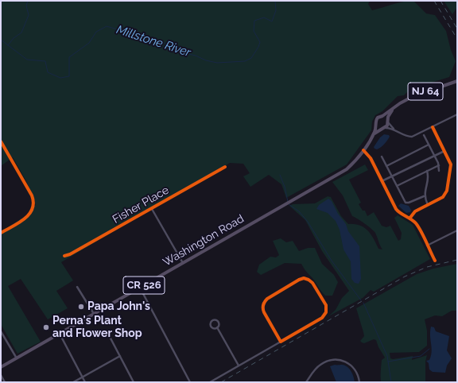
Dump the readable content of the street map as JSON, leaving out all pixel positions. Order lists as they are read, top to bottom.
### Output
{
  "streets": {
    "main road": ["NJ 64", "Washington Road", "CR 526"],
    "street": ["Fisher Place"]
  },
  "crossings": [
    ["NJ 64", "Washington Road"]
  ],
  "water": ["Millstone River"],
  "places": ["Papa John's", "Perna's Plant and Flower Shop"]
}
